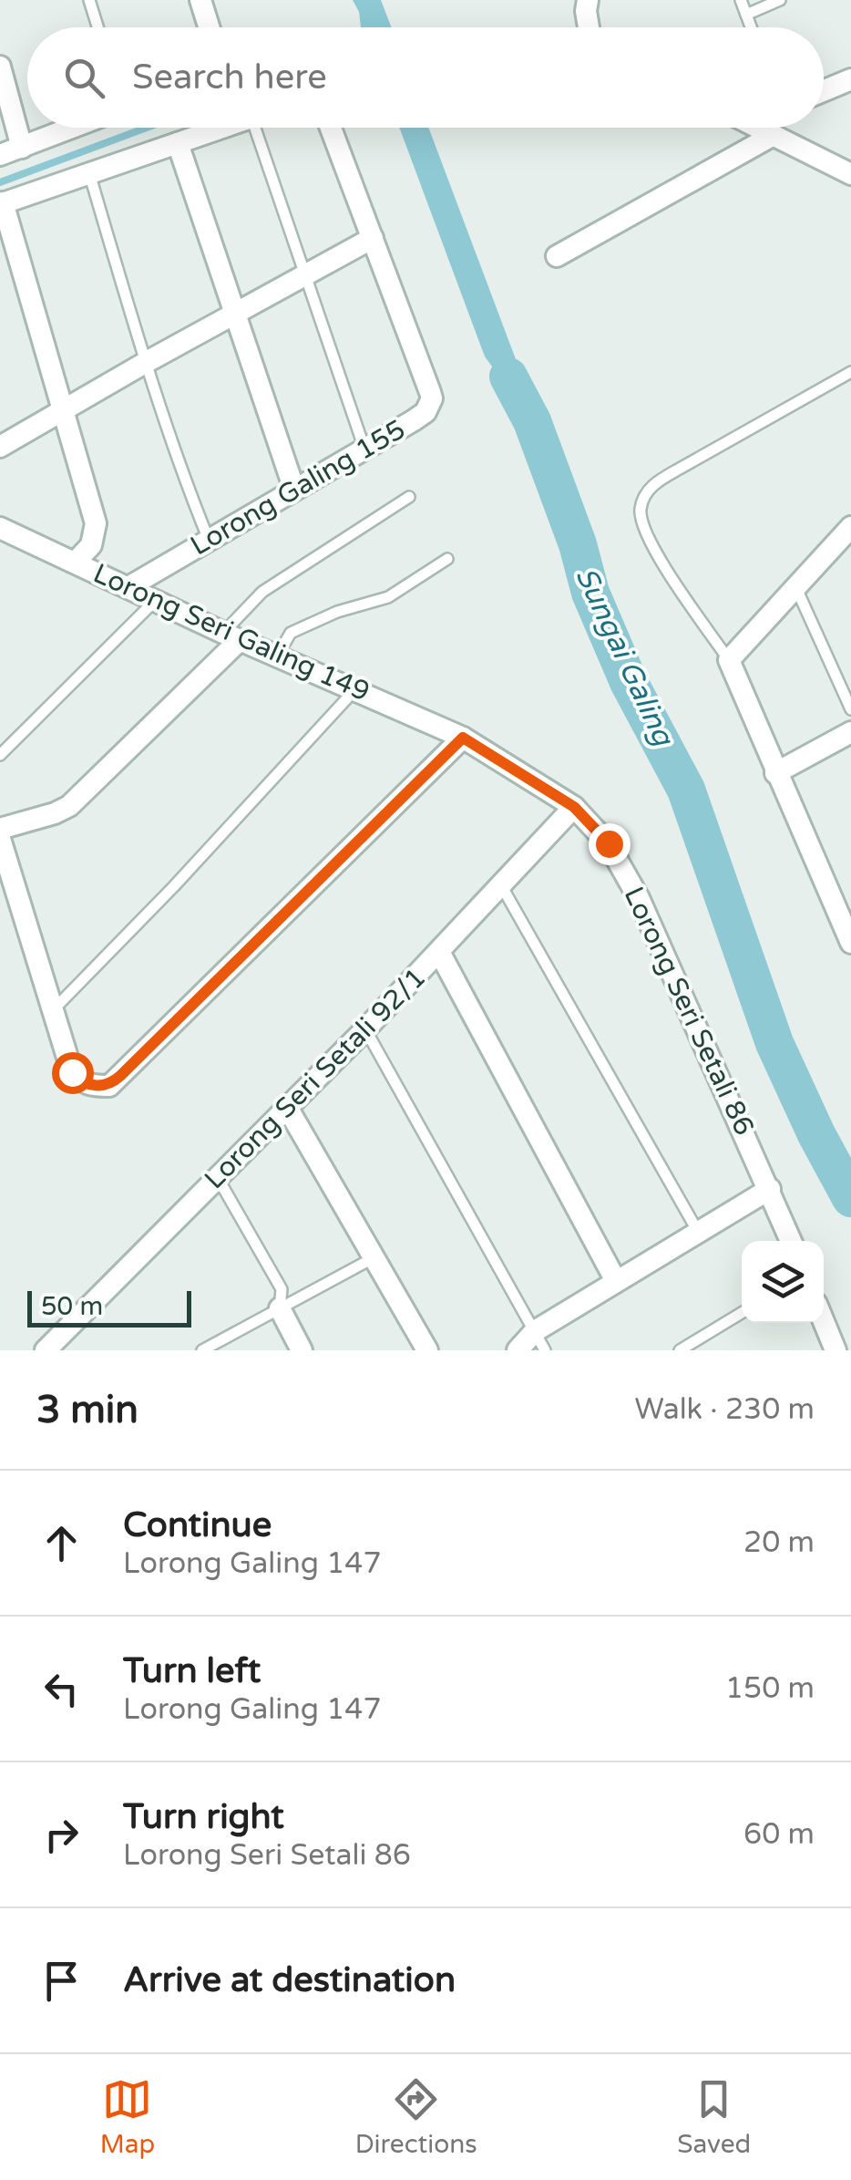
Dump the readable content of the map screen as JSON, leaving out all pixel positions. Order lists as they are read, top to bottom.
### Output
{
  "streets": {
    "street": [
      "Lorong Galing 155",
      "Lorong Seri Galing 149",
      "Lorong Seri Setali 86",
      "Lorong Seri Setali 92/1"
    ]
  },
  "crossings": [
    ["Lorong Galing 155", "Lorong Seri Galing 149"],
    ["Lorong Seri Galing 149", "Lorong Seri Setali 86"],
    ["Lorong Seri Setali 86", "Lorong Seri Setali 92/1"]
  ],
  "water": ["Sungai Galing"],
  "scale_bar": "50 m",
  "page": {
    "search": "Search here",
    "scale": "50 m",
    "heading": ["3 min", "Walk · 230 m"],
    "list": [
      ["Continue", "Lorong Galing 147", "20 m"],
      ["Turn left", "Lorong Galing 147", "150 m"],
      ["Turn right", "Lorong Seri Setali 86", "60 m"],
      "Arrive at destination"
    ],
    "nav": ["Map", "Directions", "Saved"]
  }
}
